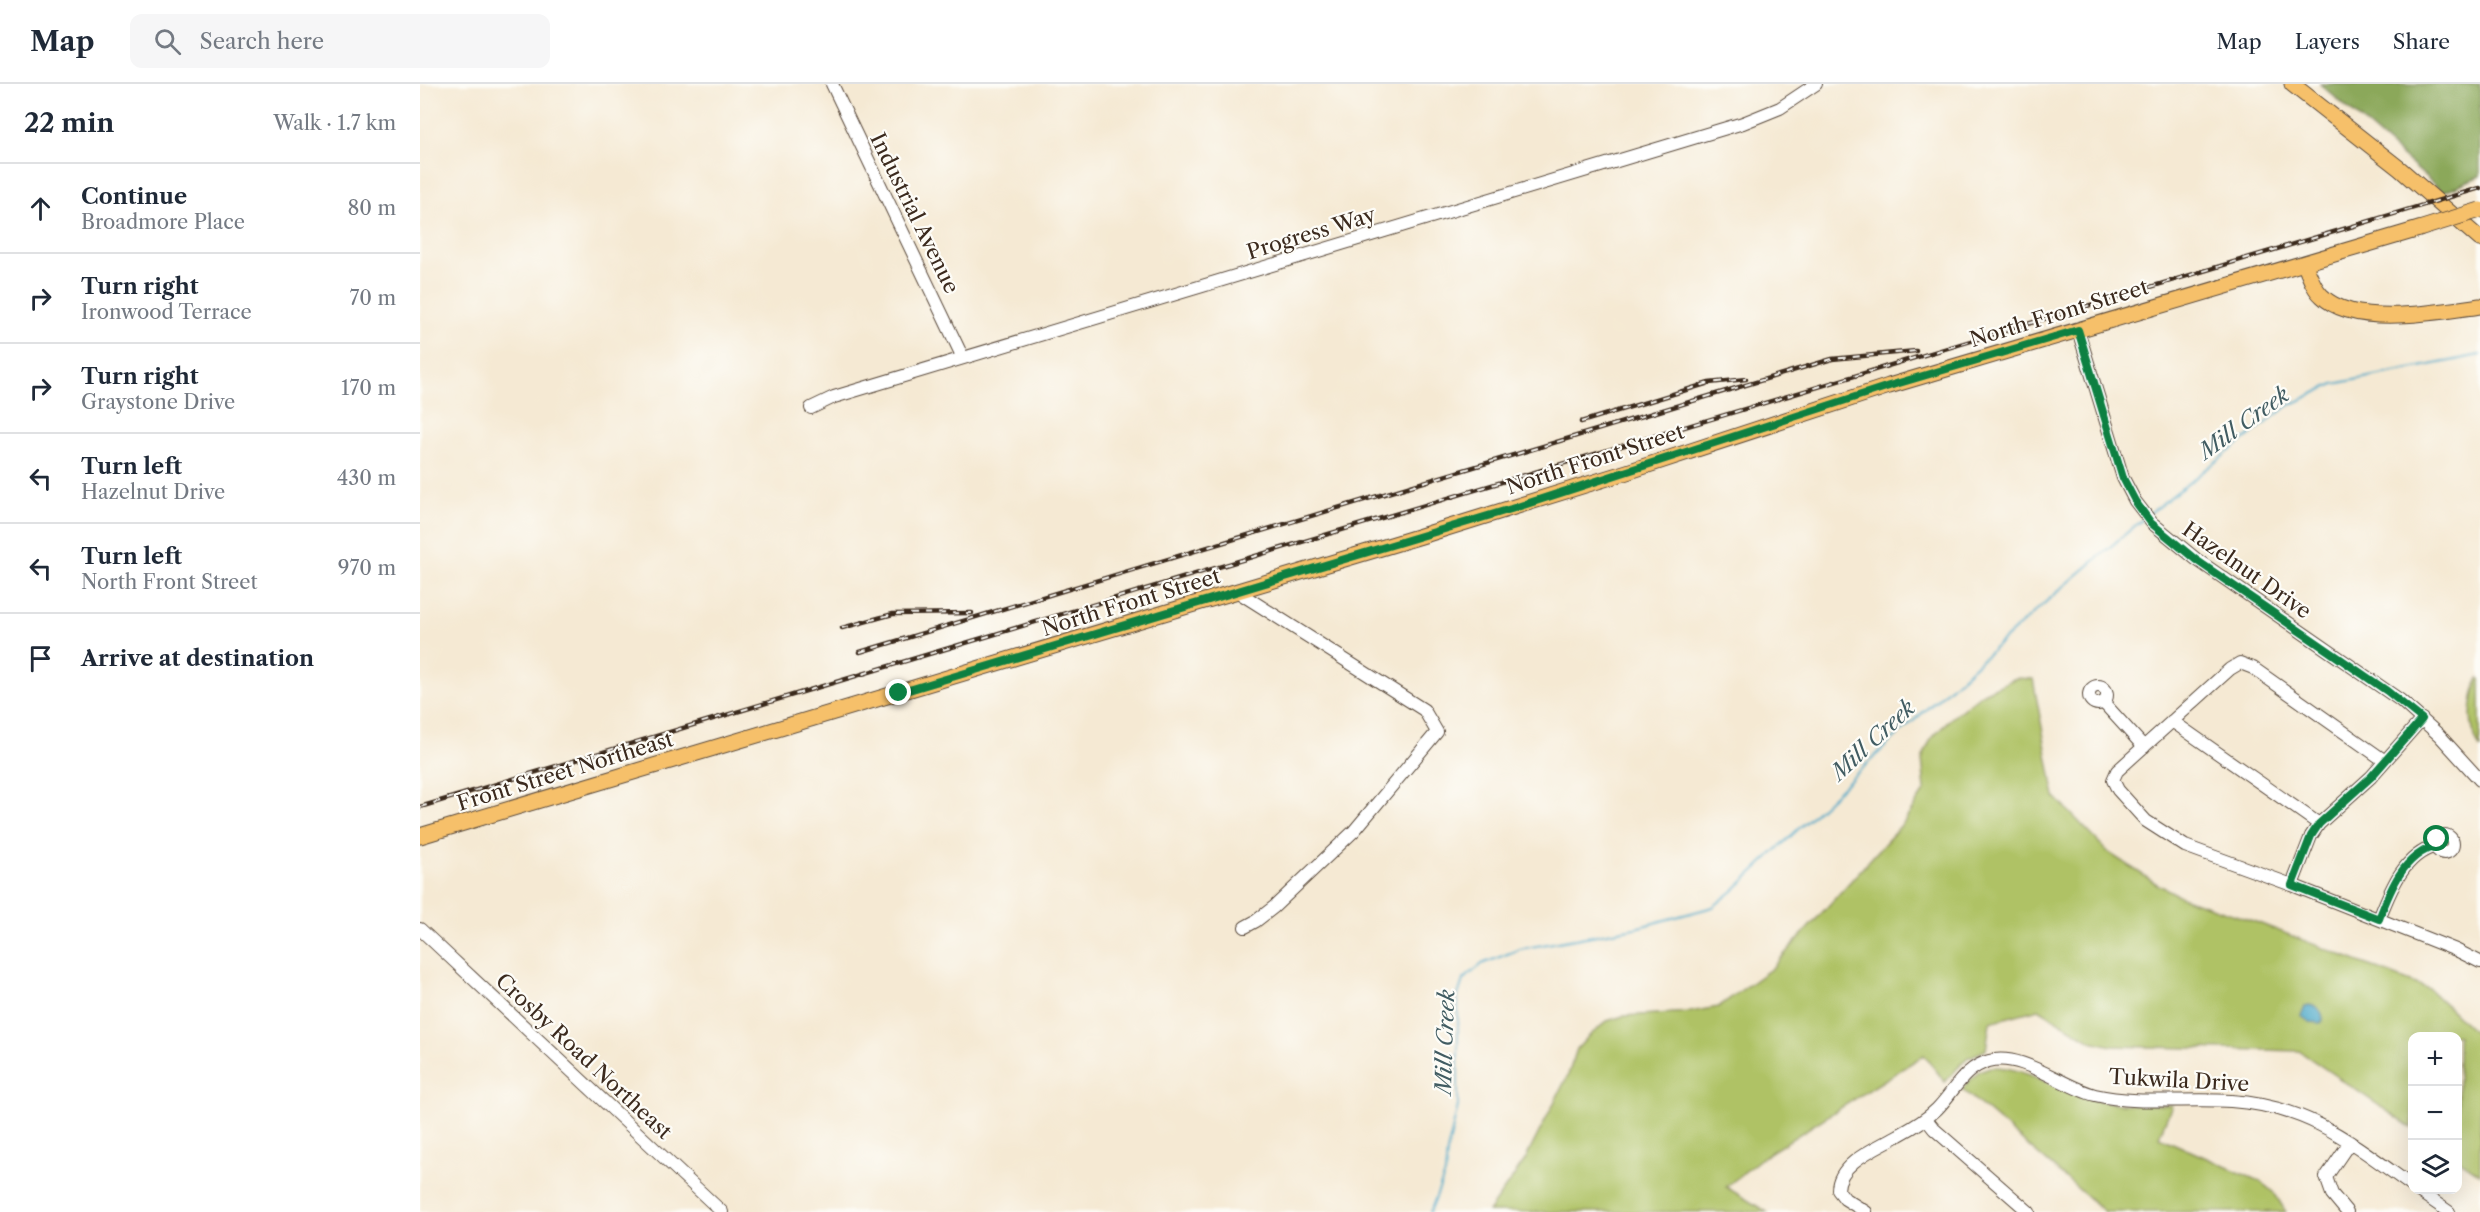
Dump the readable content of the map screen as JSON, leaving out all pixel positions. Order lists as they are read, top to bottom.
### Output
{
  "streets": {
    "main road": ["North Front Street", "Front Street Northeast"],
    "street": [
      "Industrial Avenue",
      "Progress Way",
      "Hazelnut Drive",
      "Crosby Road Northeast",
      "Tukwila Drive"
    ]
  },
  "crossings": [
    ["Industrial Avenue", "Progress Way"],
    ["North Front Street", "Hazelnut Drive"],
    ["North Front Street", "Front Street Northeast"]
  ],
  "water": ["Mill Creek"],
  "page": {
    "header": "Map",
    "search": "Search here",
    "nav": ["Map", "Layers", "Share"],
    "heading": ["22 min", "Walk · 1.7 km"],
    "list": [
      ["Continue", "Broadmore Place", "80 m"],
      ["Turn right", "Ironwood Terrace", "70 m"],
      ["Turn right", "Graystone Drive", "170 m"],
      ["Turn left", "Hazelnut Drive", "430 m"],
      ["Turn left", "North Front Street", "970 m"],
      "Arrive at destination"
    ],
    "map_buttons": ["+", "−"]
  }
}
